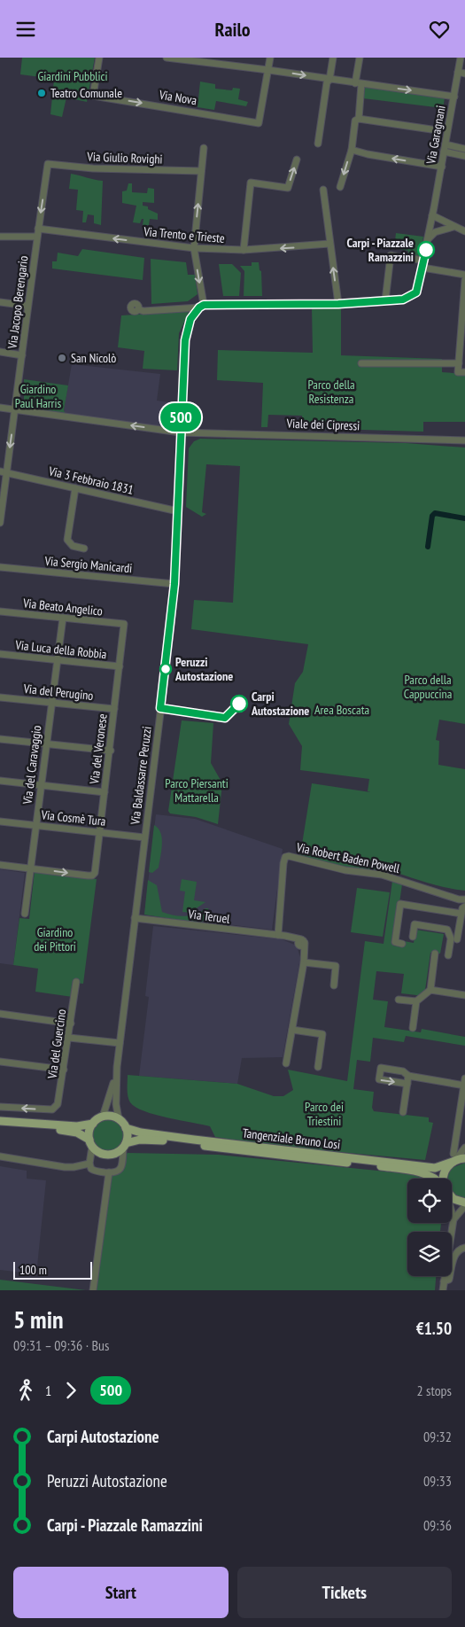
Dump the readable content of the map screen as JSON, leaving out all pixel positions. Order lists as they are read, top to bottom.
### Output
{
  "streets": {
    "main road": ["Tangenziale Bruno Losi"],
    "street": [
      "Via Nova",
      "Via Garagnani",
      "Via Giulio Rovighi",
      "Via Trento e Trieste",
      "Via Jacopo Berengario",
      "Viale dei Cipressi",
      "Via 3 Febbraio 1831",
      "Via Sergio Manicardi",
      "Via Beato Angelico",
      "Via Luca della Robbia",
      "Via del Perugino",
      "Via del Veronese",
      "Via del Caravaggio",
      "Via Baldassarre Peruzzi",
      "Via Cosmè Tura",
      "Via Robert Baden Powell",
      "Via Teruel",
      "Via del Guercino"
    ]
  },
  "crossings": [
    ["Via Garagnani", "Via Baldassarre Peruzzi"],
    ["Via Giulio Rovighi", "Via Jacopo Berengario"],
    ["Via Trento e Trieste", "Via Jacopo Berengario"],
    ["Via Jacopo Berengario", "Viale dei Cipressi"],
    ["Via Jacopo Berengario", "Via 3 Febbraio 1831"],
    ["Viale dei Cipressi", "Via Baldassarre Peruzzi"],
    ["Via 3 Febbraio 1831", "Via Baldassarre Peruzzi"],
    ["Via Sergio Manicardi", "Via Baldassarre Peruzzi"],
    ["Via Beato Angelico", "Via del Veronese"],
    ["Via Beato Angelico", "Via del Caravaggio"],
    ["Via Luca della Robbia", "Via del Veronese"],
    ["Via Luca della Robbia", "Via del Caravaggio"],
    ["Via del Perugino", "Via del Veronese"],
    ["Via del Perugino", "Via del Caravaggio"],
    ["Via del Veronese", "Via del Caravaggio"],
    ["Via del Veronese", "Via Cosmè Tura"],
    ["Via del Caravaggio", "Via Cosmè Tura"],
    ["Via Baldassarre Peruzzi", "Via Cosmè Tura"],
    ["Via Baldassarre Peruzzi", "Via Teruel"],
    ["Via Baldassarre Peruzzi", "Tangenziale Bruno Losi"],
    ["Via Robert Baden Powell", "Via Teruel"]
  ],
  "one_way": ["Via Trento e Trieste", "Via Jacopo Berengario", "Viale dei Cipressi"],
  "parks": [
    "Giardini Pubblici",
    "Parco della Resistenza",
    "Giardino Paul Harris",
    "Parco della Cappuccina",
    "Area Boscata",
    "Parco Piersanti Mattarella",
    "Giardino dei Pittori",
    "Parco dei Triestini"
  ],
  "places": [
    "Teatro Comunale",
    "Carpi - Piazzale Ramazzini",
    "San Nicolò",
    "Peruzzi Autostazione",
    "Carpi Autostazione"
  ],
  "lines": ["bus line 500"],
  "scale_bar": "100 m",
  "page": {
    "header": "Railo",
    "on_map": "500",
    "scale": "100 m",
    "heading": ["5 min", "09:31 – 09:36 · Bus", "€1.50"],
    "legs": ["1", "500", "2 stops"],
    "list": [
      {
        "name": "Carpi Autostazione",
        "value": "09:32"
      },
      {
        "name": "Peruzzi Autostazione",
        "value": "09:33"
      },
      {
        "name": "Carpi - Piazzale Ramazzini",
        "value": "09:36"
      }
    ],
    "buttons": ["Start", "Tickets"]
  }
}
